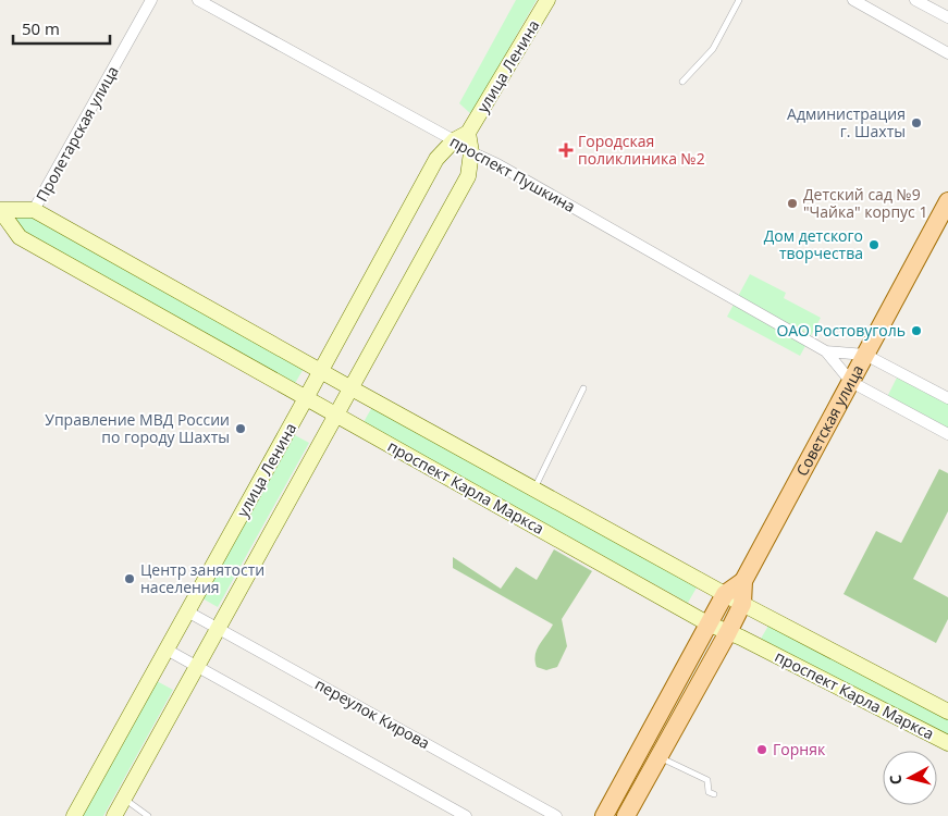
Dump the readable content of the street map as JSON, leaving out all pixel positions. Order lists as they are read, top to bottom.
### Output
{
  "streets": {
    "main road": ["улица Ленина", "Советская улица", "проспект Карла Маркса"],
    "street": ["Пролетарская улица", "проспект Пушкина", "переулок Кирова"]
  },
  "crossings": [
    ["улица Ленина", "проспект Пушкина"],
    ["улица Ленина", "проспект Карла Маркса"],
    ["улица Ленина", "переулок Кирова"],
    ["Пролетарская улица", "проспект Карла Маркса"],
    ["проспект Пушкина", "Советская улица"],
    ["Советская улица", "проспект Карла Маркса"]
  ],
  "places": {
    "other": [
      "Администрация г. Шахты",
      "Детский сад №9 \"Чайка\" корпус 1",
      "Дом детского творчества",
      "ОАО Ростовуголь",
      "Управление МВД России по городу Шахты",
      "Центр занятости населения",
      "Горняк"
    ],
    "health": ["Городская поликлиника №2"]
  },
  "scale_bar": "50 m",
  "north": "left"
}
